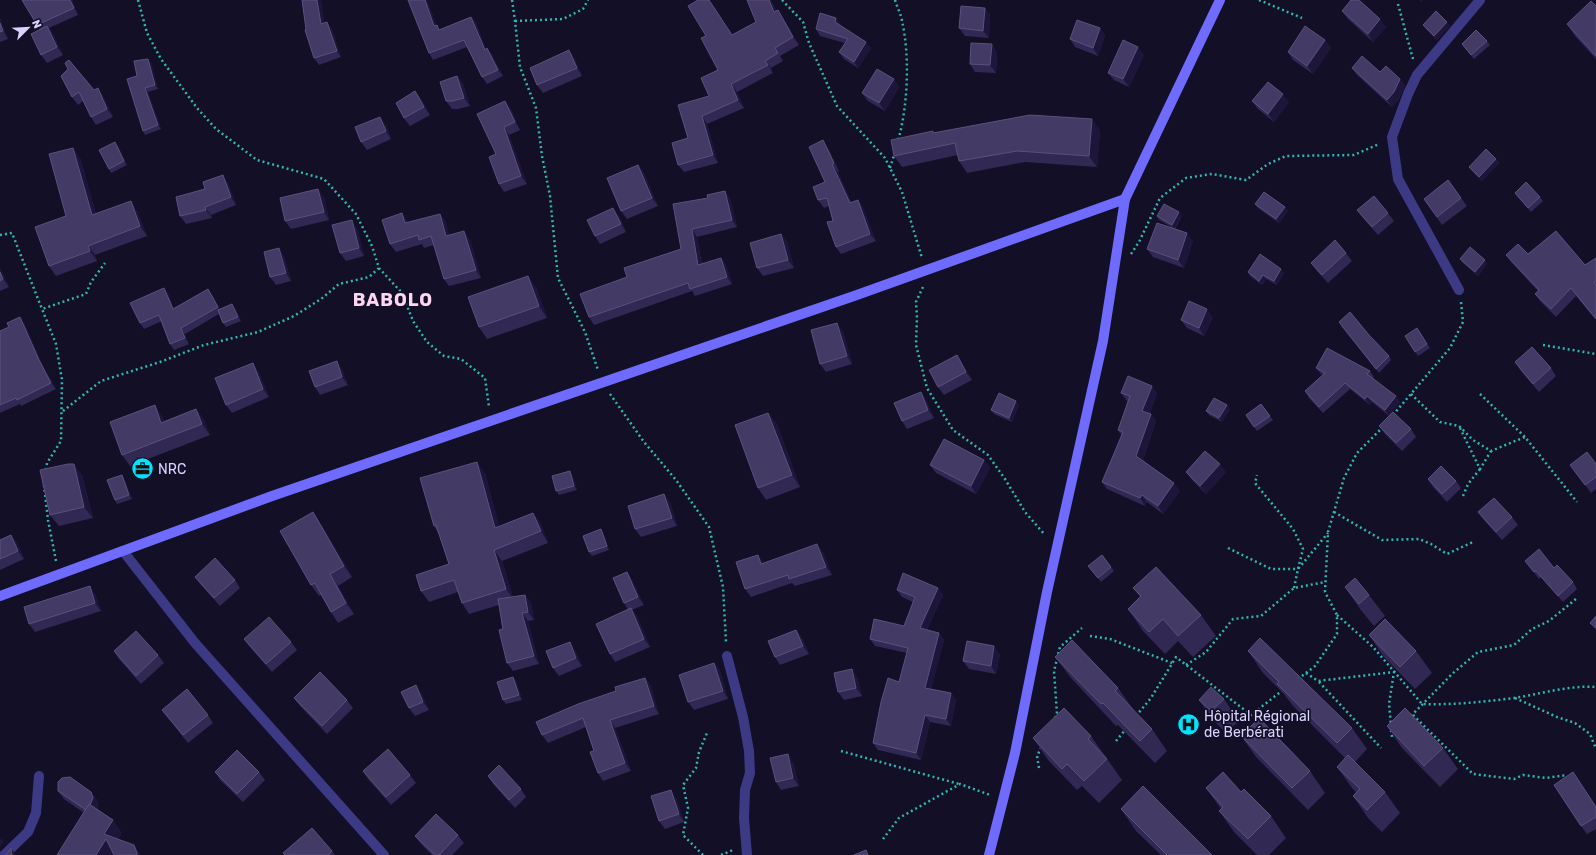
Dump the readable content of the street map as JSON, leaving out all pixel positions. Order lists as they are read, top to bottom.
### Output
{
  "districts": ["BABOLO"],
  "places": {
    "office": ["NRC"],
    "hospital": ["Hôpital Régional de Berbérati"]
  },
  "north": "top right"
}
